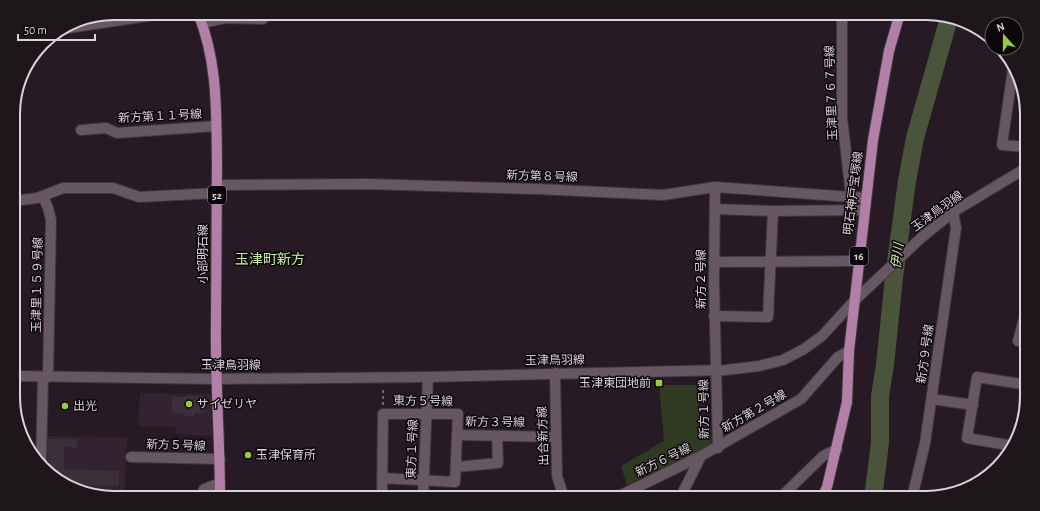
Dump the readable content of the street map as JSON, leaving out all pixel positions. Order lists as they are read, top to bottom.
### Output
{
  "streets": {
    "main road": [
      "明石神戸宝塚線",
      "52",
      "小部明石線",
      "16"
    ],
    "street": [
      "玉津里７６７号線",
      "新方第１１号線",
      "新方第８号線",
      "玉津鳥羽線",
      "新方２号線",
      "玉津里１５９号線",
      "新方９号線",
      "東方５号線",
      "新方１号線",
      "新方第２号線",
      "新方３号線",
      "出合新方線",
      "新方５号線",
      "東方１号線",
      "新方６号線"
    ]
  },
  "crossings": [
    ["玉津里７６７号線", "新方第８号線"],
    ["新方第１１号線", "小部明石線"],
    ["新方第８号線", "明石神戸宝塚線"],
    ["新方第８号線", "小部明石線"],
    ["新方第８号線", "新方２号線"],
    ["新方第８号線", "玉津里１５９号線"],
    ["明石神戸宝塚線", "玉津鳥羽線"],
    ["明石神戸宝塚線", "新方第２号線"],
    ["玉津鳥羽線", "小部明石線"],
    ["玉津鳥羽線", "新方２号線"],
    ["玉津鳥羽線", "玉津里１５９号線"],
    ["玉津鳥羽線", "新方９号線"],
    ["玉津鳥羽線", "新方１号線"],
    ["玉津鳥羽線", "出合新方線"],
    ["玉津鳥羽線", "東方１号線"],
    ["小部明石線", "新方５号線"],
    ["新方２号線", "新方１号線"],
    ["東方５号線", "新方３号線"],
    ["東方５号線", "東方１号線"],
    ["新方１号線", "新方第２号線"],
    ["新方第２号線", "新方６号線"],
    ["新方３号線", "出合新方線"]
  ],
  "districts": ["玉津町新方"],
  "water": ["伊川"],
  "places": {
    "transit": ["玉津東団地前"],
    "other": ["サイゼリヤ", "出光", "玉津保育所"]
  },
  "scale_bar": "50 m",
  "north": "top"
}
